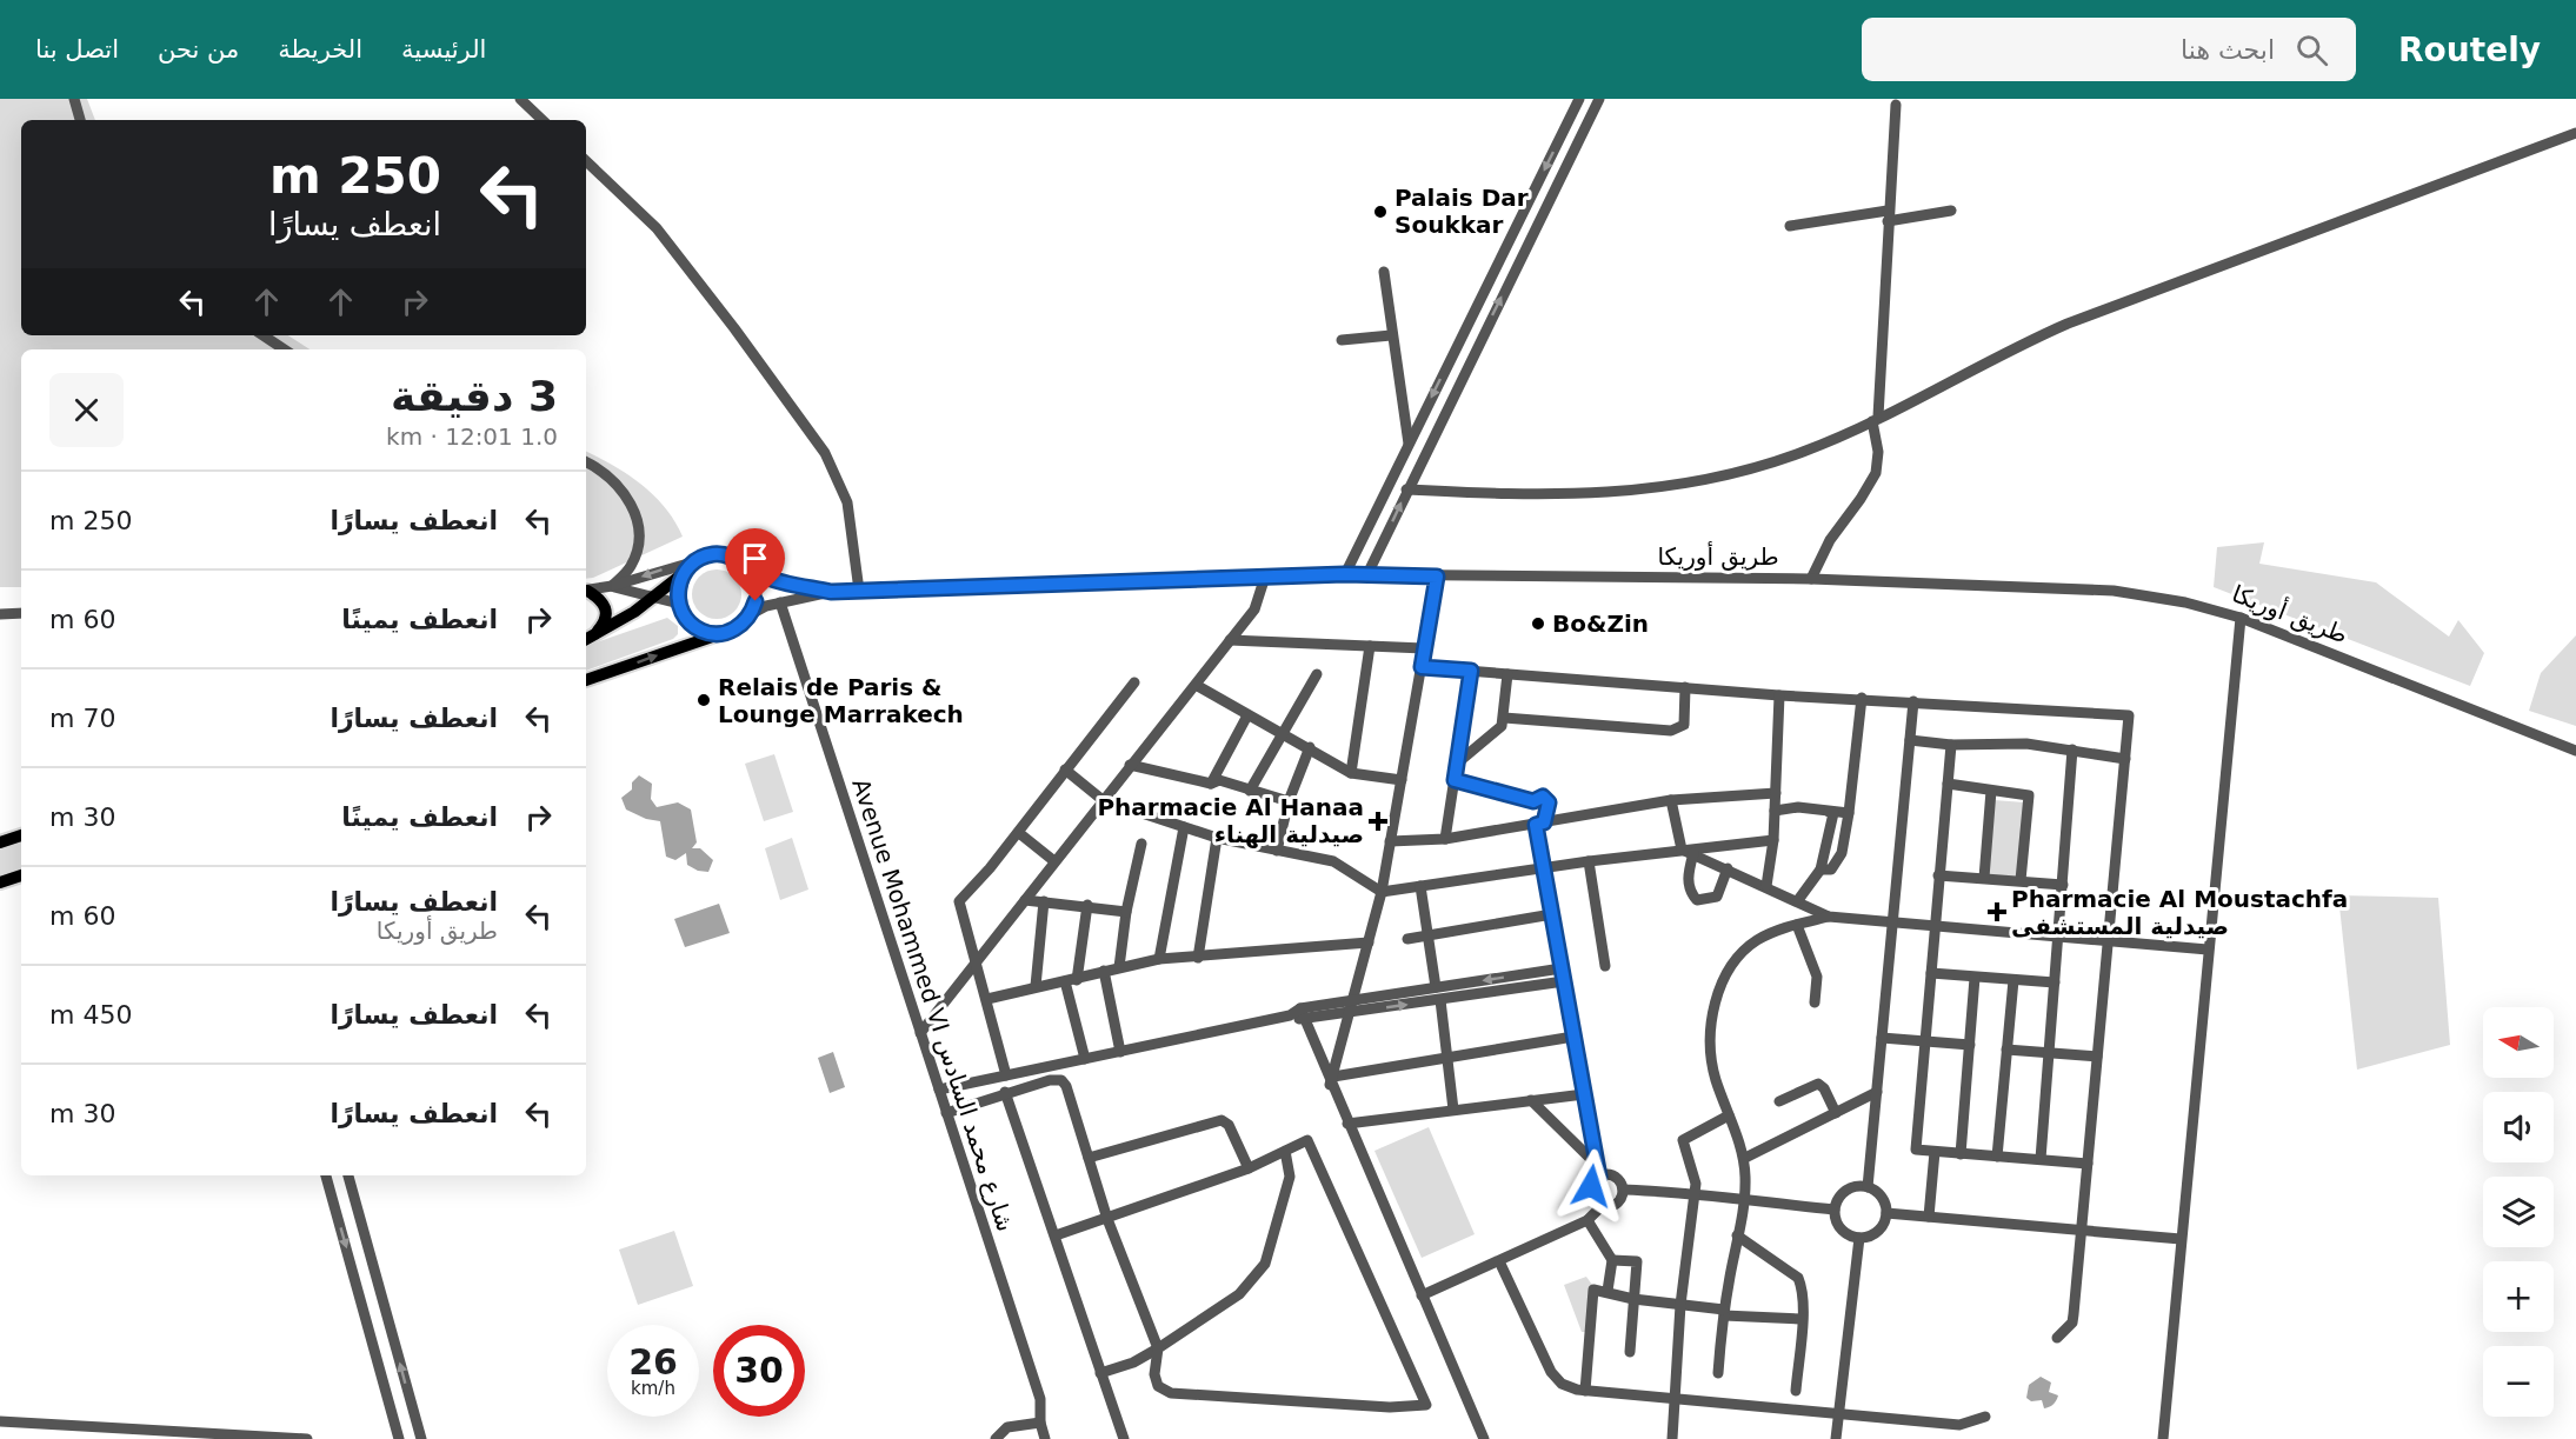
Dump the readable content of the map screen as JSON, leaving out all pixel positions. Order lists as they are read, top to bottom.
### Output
{
  "streets": {
    "street": ["طريق أوريكا", "Avenue Mohammed VI شارع محمد السادس"]
  },
  "crossings": [
    ["طريق أوريكا", "Avenue Mohammed VI شارع محمد السادس"]
  ],
  "places": {
    "other": ["Palais Dar Soukkar", "Bo&Zin", "Relais de Paris & Lounge Marrakech"],
    "health": ["Pharmacie Al Hanaa صيدلية الهناء", "Pharmacie Al Moustachfa صيدلية المستشفى"]
  },
  "north": "left",
  "page": {
    "header": "Routely",
    "search": "ابحث هنا",
    "nav": [
      "الرئيسية",
      "الخريطة",
      "من نحن",
      "اتصل بنا"
    ],
    "turn": ["250 m", "انعطف يسارًا"],
    "heading": ["3 دقيقة", "1.0 km · 12:01"],
    "list": [
      {
        "name": "انعطف يسارًا",
        "value": "250 m"
      },
      {
        "name": "انعطف يمينًا",
        "value": "60 m"
      },
      {
        "name": "انعطف يسارًا",
        "value": "70 m"
      },
      {
        "name": "انعطف يمينًا",
        "value": "30 m"
      },
      {
        "name": "انعطف يسارًا",
        "note": "طريق أوريكا",
        "value": "60 m"
      },
      {
        "name": "انعطف يسارًا",
        "value": "450 m"
      },
      {
        "name": "انعطف يسارًا",
        "value": "30 m"
      }
    ],
    "map_buttons": ["+", "−"],
    "speed": "26 km/h",
    "limit": "30"
  }
}
